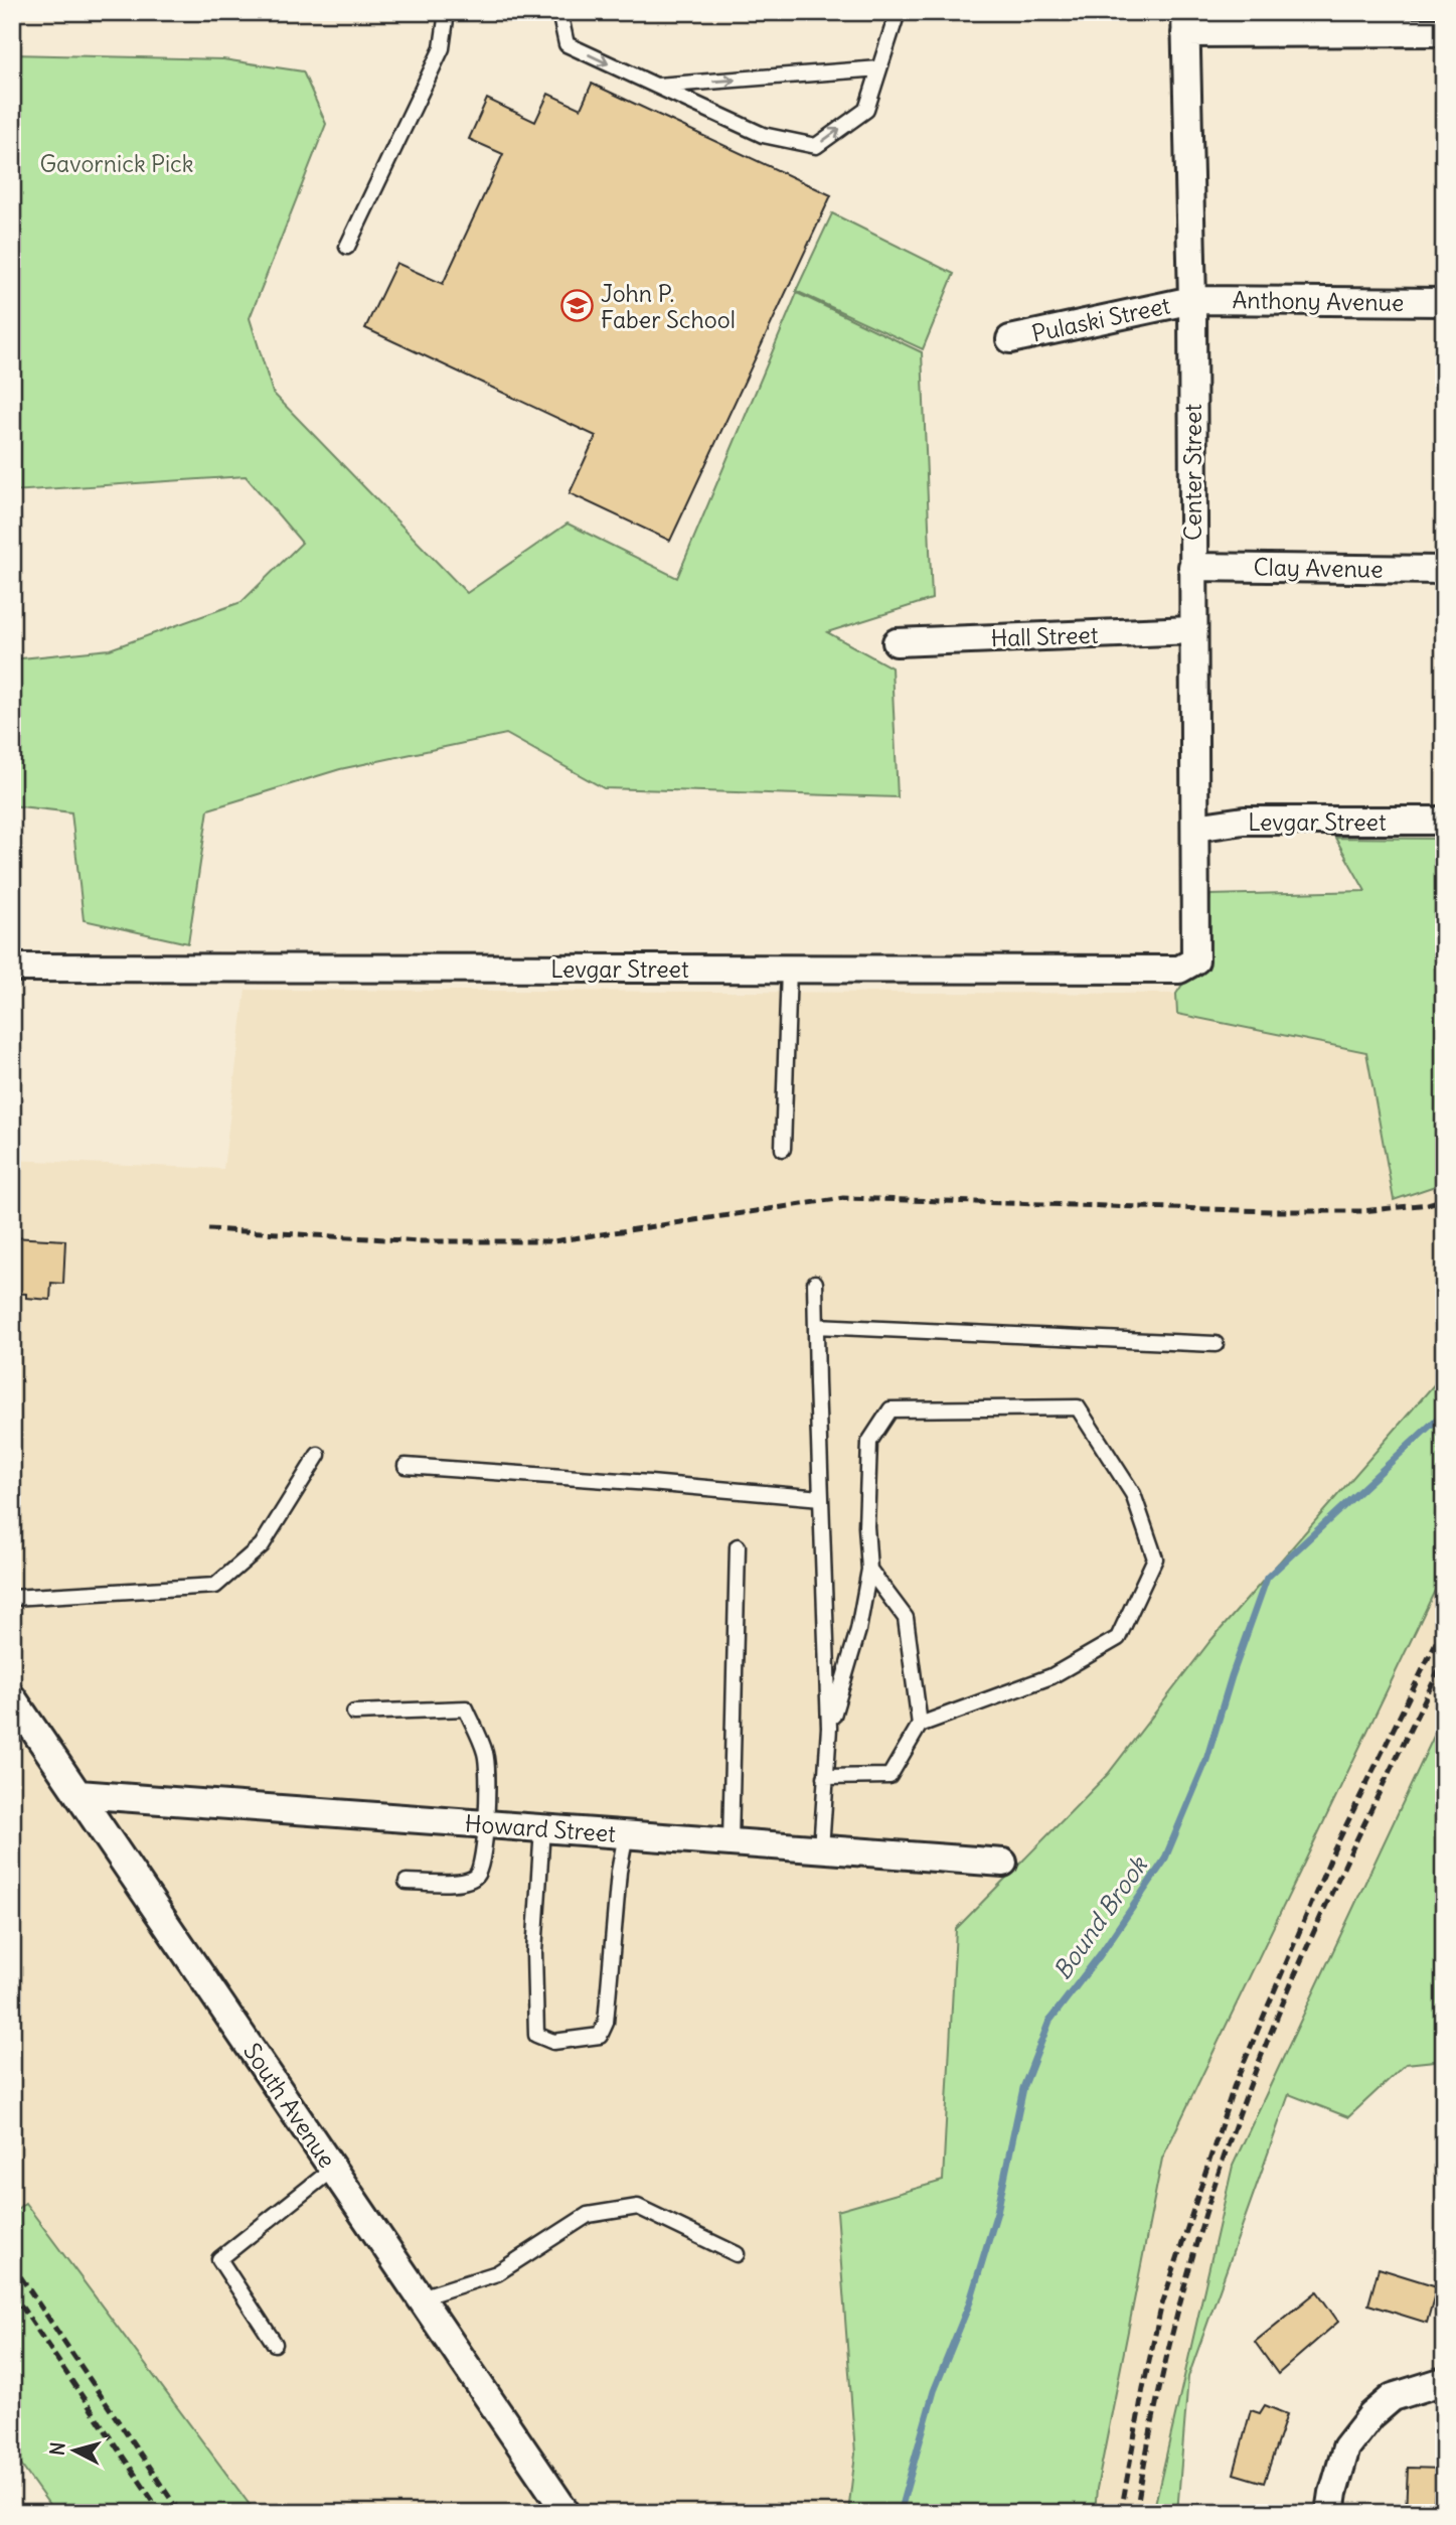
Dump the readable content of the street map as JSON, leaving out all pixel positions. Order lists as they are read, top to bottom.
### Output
{
  "streets": {
    "street": [
      "Anthony Avenue",
      "Pulaski Street",
      "Center Street",
      "Clay Avenue",
      "Hall Street",
      "Levgar Street",
      "Howard Street",
      "South Avenue"
    ]
  },
  "crossings": [
    ["Anthony Avenue", "Pulaski Street"],
    ["Anthony Avenue", "Center Street"],
    ["Pulaski Street", "Center Street"],
    ["Center Street", "Clay Avenue"],
    ["Center Street", "Hall Street"],
    ["Center Street", "Levgar Street"],
    ["Howard Street", "South Avenue"]
  ],
  "water": ["Bound Brook"],
  "parks": ["Gavornick Pick"],
  "places": {
    "school or university": ["John P. Faber School"]
  },
  "north": "left"
}
